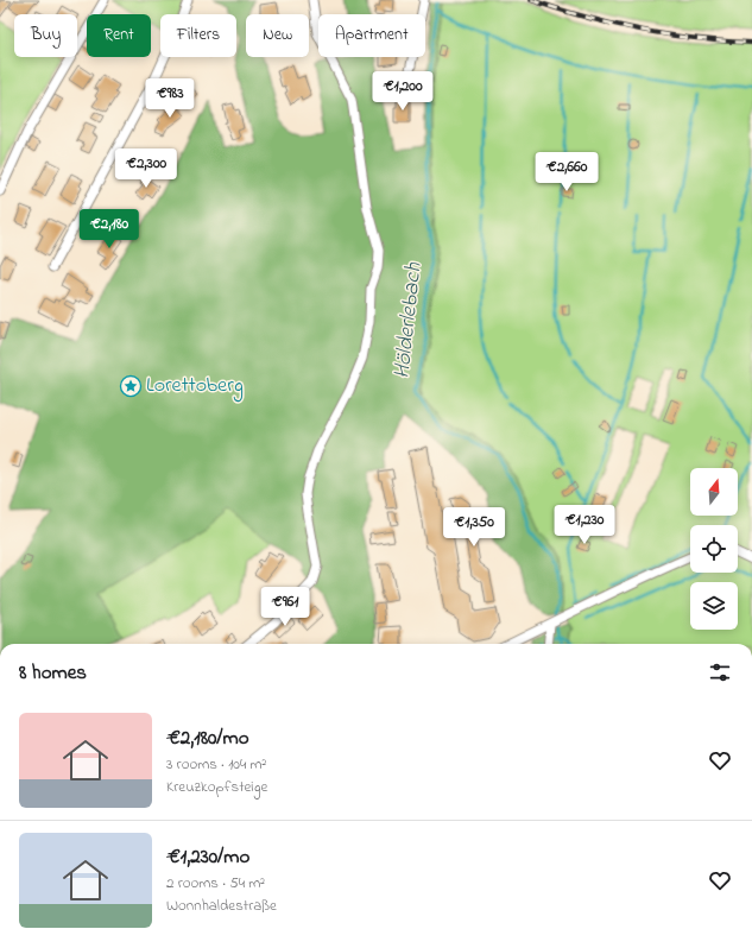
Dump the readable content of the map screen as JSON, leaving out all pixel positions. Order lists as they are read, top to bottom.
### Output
{
  "water": ["Hölderlebach"],
  "places": {
    "place": ["Lorettoberg"]
  },
  "north": "top",
  "page": {
    "chip": [
      "Buy",
      "Rent",
      "Filters",
      "New",
      "Apartment"
    ],
    "price": [
      "€1,200",
      "€983",
      "€2,300",
      "€2,660",
      "€2,180",
      "€1,230",
      "€1,350",
      "€961"
    ],
    "heading": "8 homes",
    "list": [
      {
        "name": "€2,180/mo",
        "note": "3 rooms · 104 m² · Kreuzkopfsteige"
      },
      {
        "name": "€1,230/mo",
        "note": "2 rooms · 54 m² · Wonnhaldestraße"
      }
    ]
  }
}
